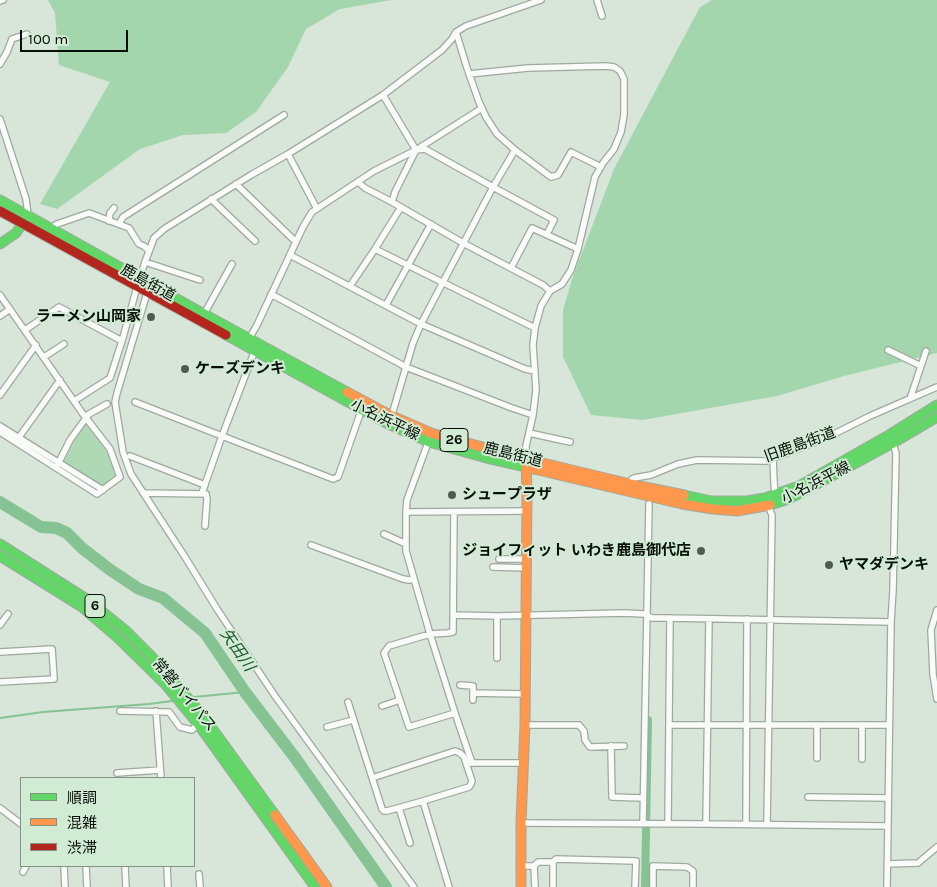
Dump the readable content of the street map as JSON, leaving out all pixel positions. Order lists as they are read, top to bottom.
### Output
{
  "streets": {
    "main road": [
      "鹿島街道",
      "小名浜平線",
      "26",
      "6",
      "常磐バイパス"
    ],
    "street": ["旧鹿島街道"]
  },
  "crossings": [
    ["鹿島街道", "小名浜平線"],
    ["鹿島街道", "旧鹿島街道"]
  ],
  "water": ["矢田川"],
  "places": [
    "ラーメン山岡家",
    "ケーズデンキ",
    "シュープラザ",
    "ジョイフィット いわき鹿島御代店",
    "ヤマダデンキ"
  ],
  "legend": ["順調", "混雑", "渋滞"],
  "scale_bar": "100 m"
}
